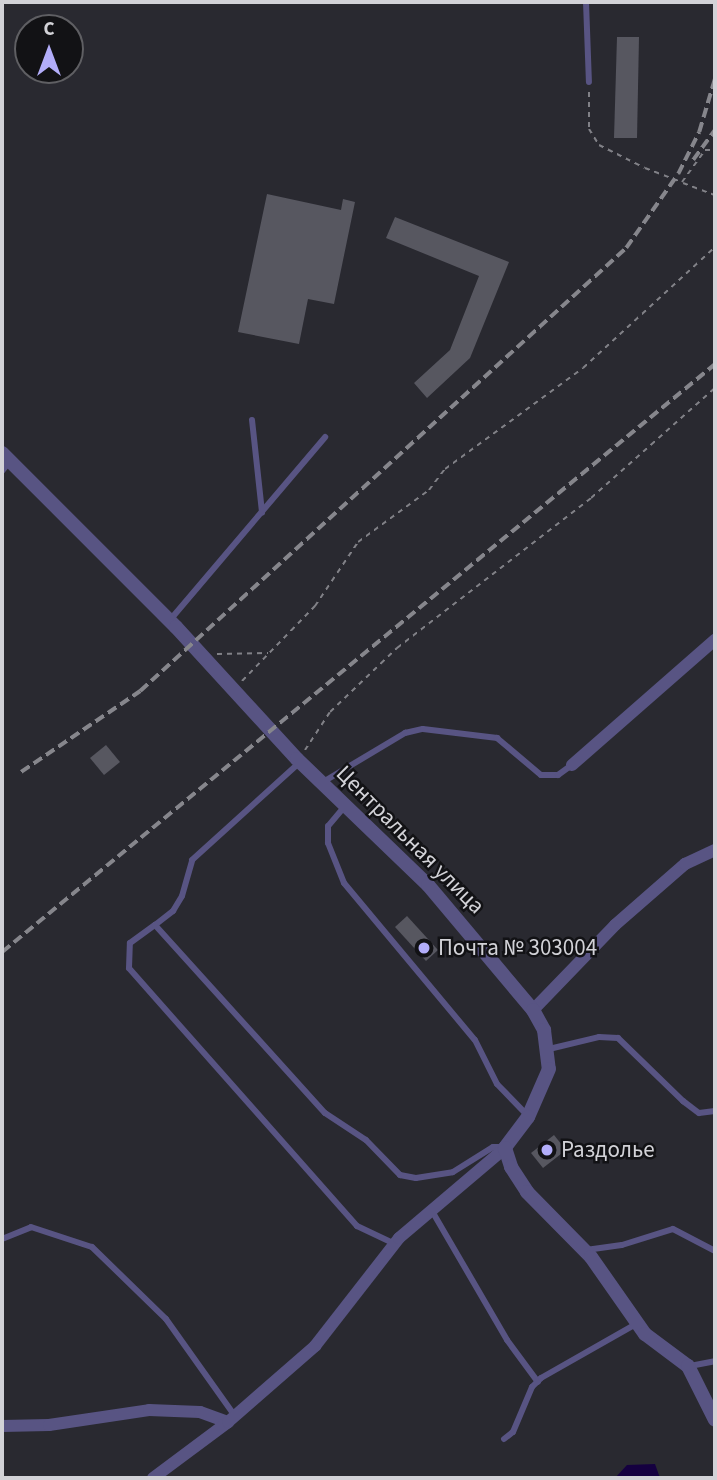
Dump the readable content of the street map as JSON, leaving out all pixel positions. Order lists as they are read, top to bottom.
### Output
{
  "streets": {
    "street": ["Центральная улица"]
  },
  "places": ["Почта № 303004", "Раздолье"],
  "north": "top"
}
